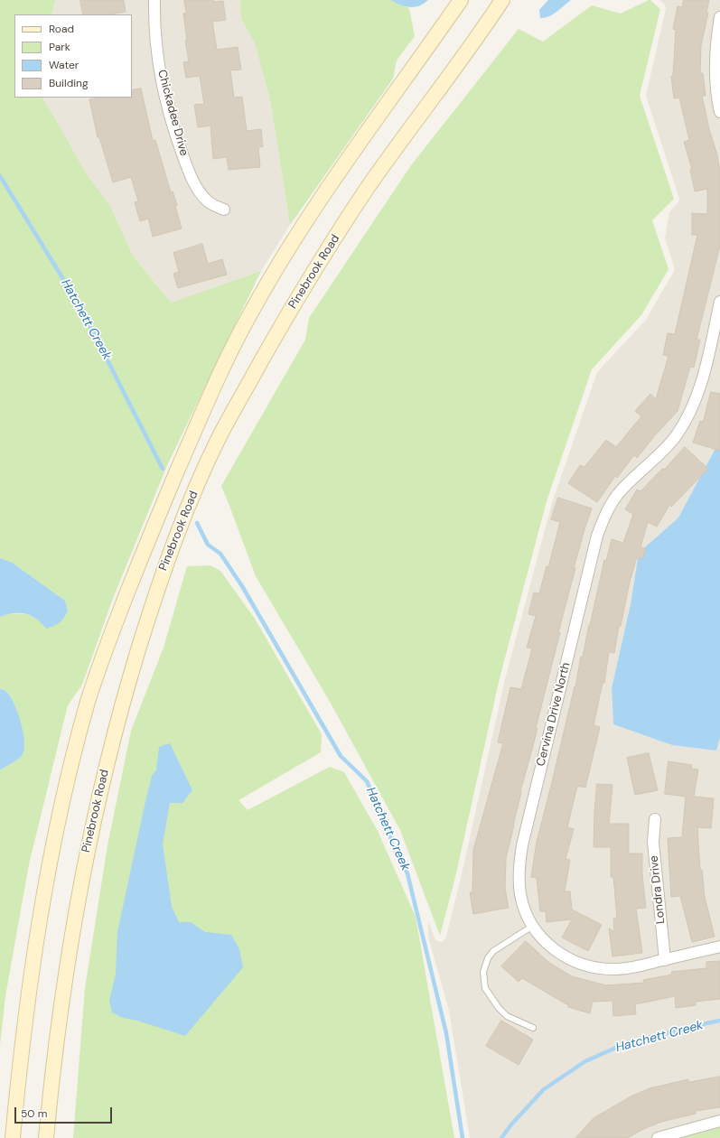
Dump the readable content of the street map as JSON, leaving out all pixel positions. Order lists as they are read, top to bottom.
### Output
{
  "streets": {
    "street": [
      "Chickadee Drive",
      "Pinebrook Road",
      "Cervina Drive North",
      "Londra Drive"
    ]
  },
  "crossings": [
    ["Cervina Drive North", "Londra Drive"]
  ],
  "water": ["Hatchett Creek"],
  "legend": [
    "Road",
    "Park",
    "Water",
    "Building"
  ],
  "scale_bar": "50 m"
}
